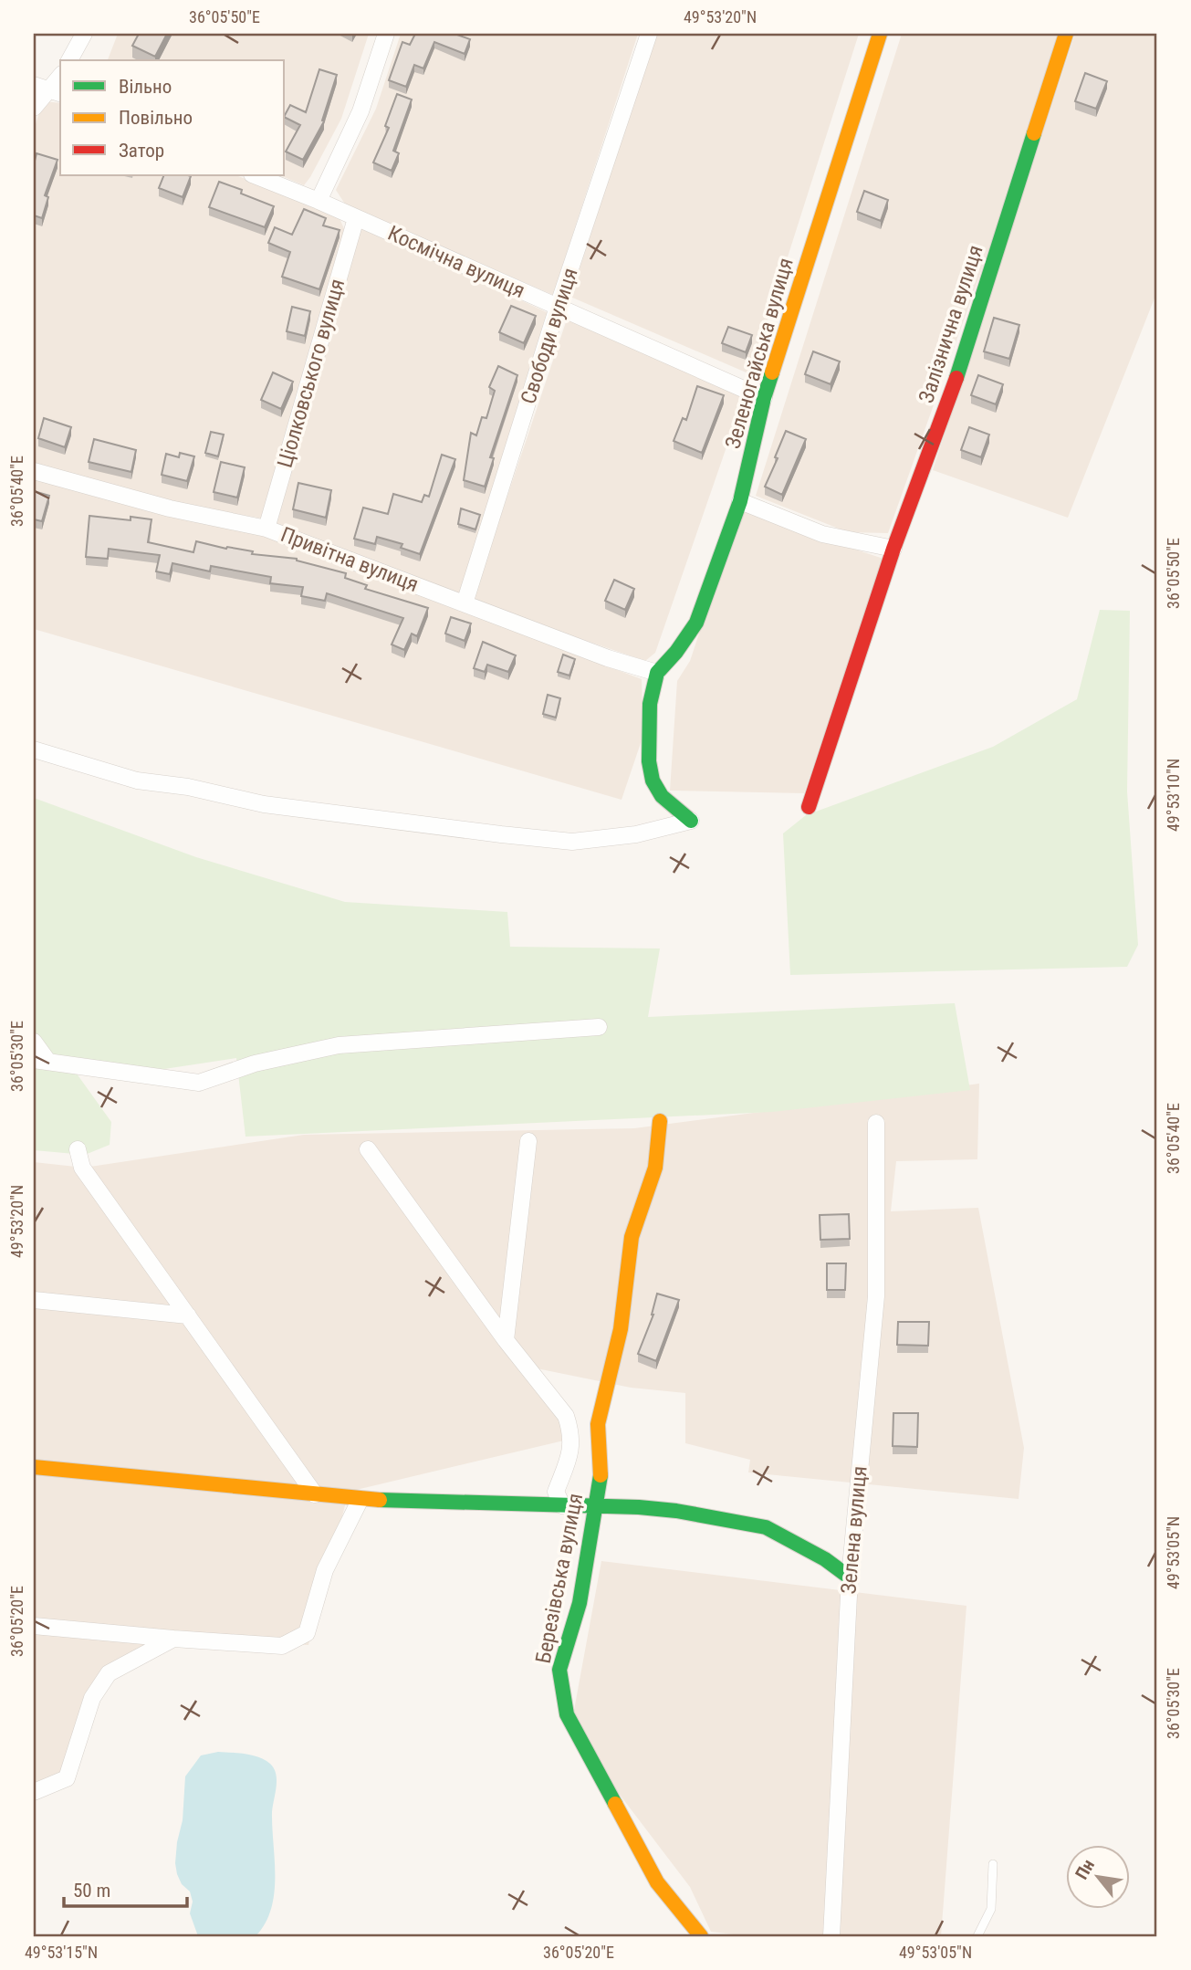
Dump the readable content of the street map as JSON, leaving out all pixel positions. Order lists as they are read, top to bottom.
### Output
{
  "streets": {
    "street": [
      "Космічна вулиця",
      "Залізнична вулиця",
      "Свободи вулиця",
      "Зеленогайська вулиця",
      "Ціолковського вулиця",
      "Привітна вулиця",
      "Зелена вулиця",
      "Березівська вулиця"
    ]
  },
  "crossings": [
    ["Космічна вулиця", "Свободи вулиця"],
    ["Космічна вулиця", "Зеленогайська вулиця"],
    ["Космічна вулиця", "Ціолковського вулиця"],
    ["Свободи вулиця", "Привітна вулиця"],
    ["Зеленогайська вулиця", "Привітна вулиця"],
    ["Ціолковського вулиця", "Привітна вулиця"]
  ],
  "legend": ["Вільно", "Повільно", "Затор"],
  "scale_bar": "50 m",
  "north": "top left",
  "coordinates": [
    "36°05'50\"E",
    "49°53'20\"N",
    "36°05'40\"E",
    "49°53'10\"N",
    "36°05'30\"E",
    "49°53'05\"N",
    "36°05'20\"E",
    "49°53'15\"N"
  ]
}
